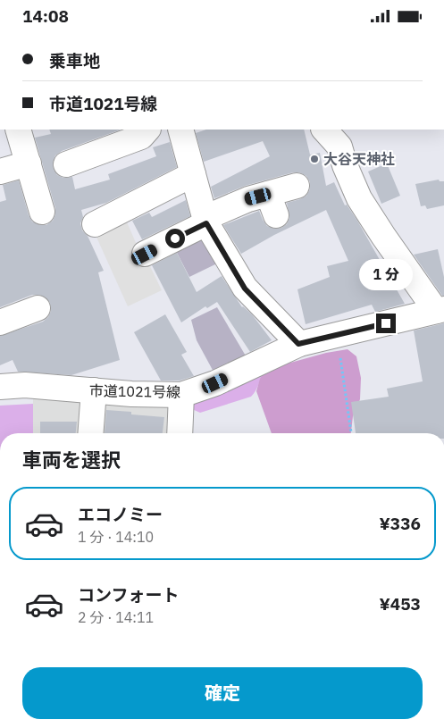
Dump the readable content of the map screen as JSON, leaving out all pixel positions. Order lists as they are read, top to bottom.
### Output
{
  "streets": {
    "street": ["市道1021号線"]
  },
  "places": ["大谷天神社"],
  "page": {
    "status": "14:08",
    "banner": ["乗車地", "市道1021号線"],
    "bubble": "1 分",
    "heading": "車両を選択",
    "list": [
      {
        "name": "エコノミー",
        "note": "1 分 · 14:10",
        "value": "¥336"
      },
      {
        "name": "コンフォート",
        "note": "2 分 · 14:11",
        "value": "¥453"
      }
    ],
    "buttons": "確定"
  }
}
